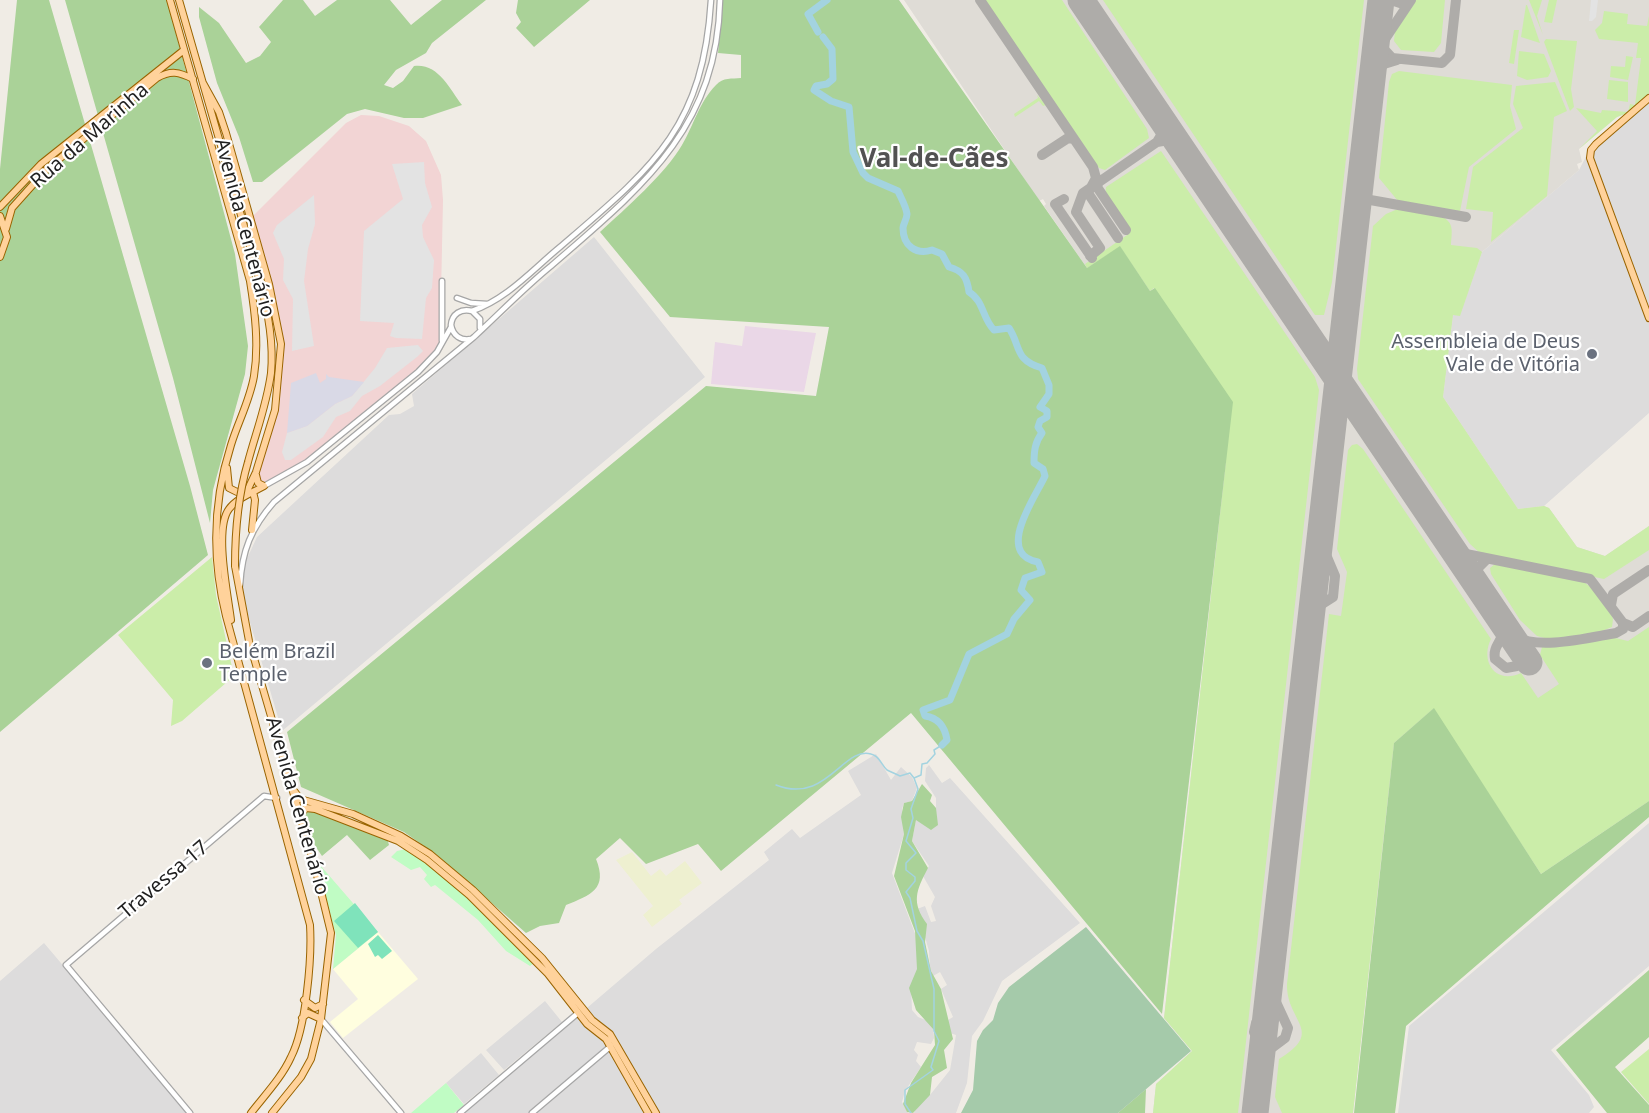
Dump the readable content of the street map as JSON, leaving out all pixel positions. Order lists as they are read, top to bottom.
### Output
{
  "streets": {
    "main road": ["Rua da Marinha", "Avenida Centenário"],
    "street": ["Travessa 17"]
  },
  "crossings": [
    ["Rua da Marinha", "Avenida Centenário"],
    ["Avenida Centenário", "Travessa 17"]
  ],
  "districts": ["Val-de-Cães"],
  "places": ["Assembleia de Deus Vale de Vitória", "Belém Brazil Temple"]
}
